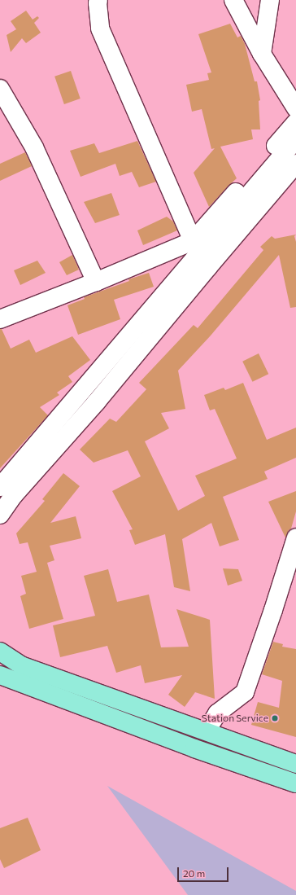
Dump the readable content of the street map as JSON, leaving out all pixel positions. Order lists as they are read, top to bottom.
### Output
{
  "places": ["Station Service"],
  "scale_bar": "20 m"
}
